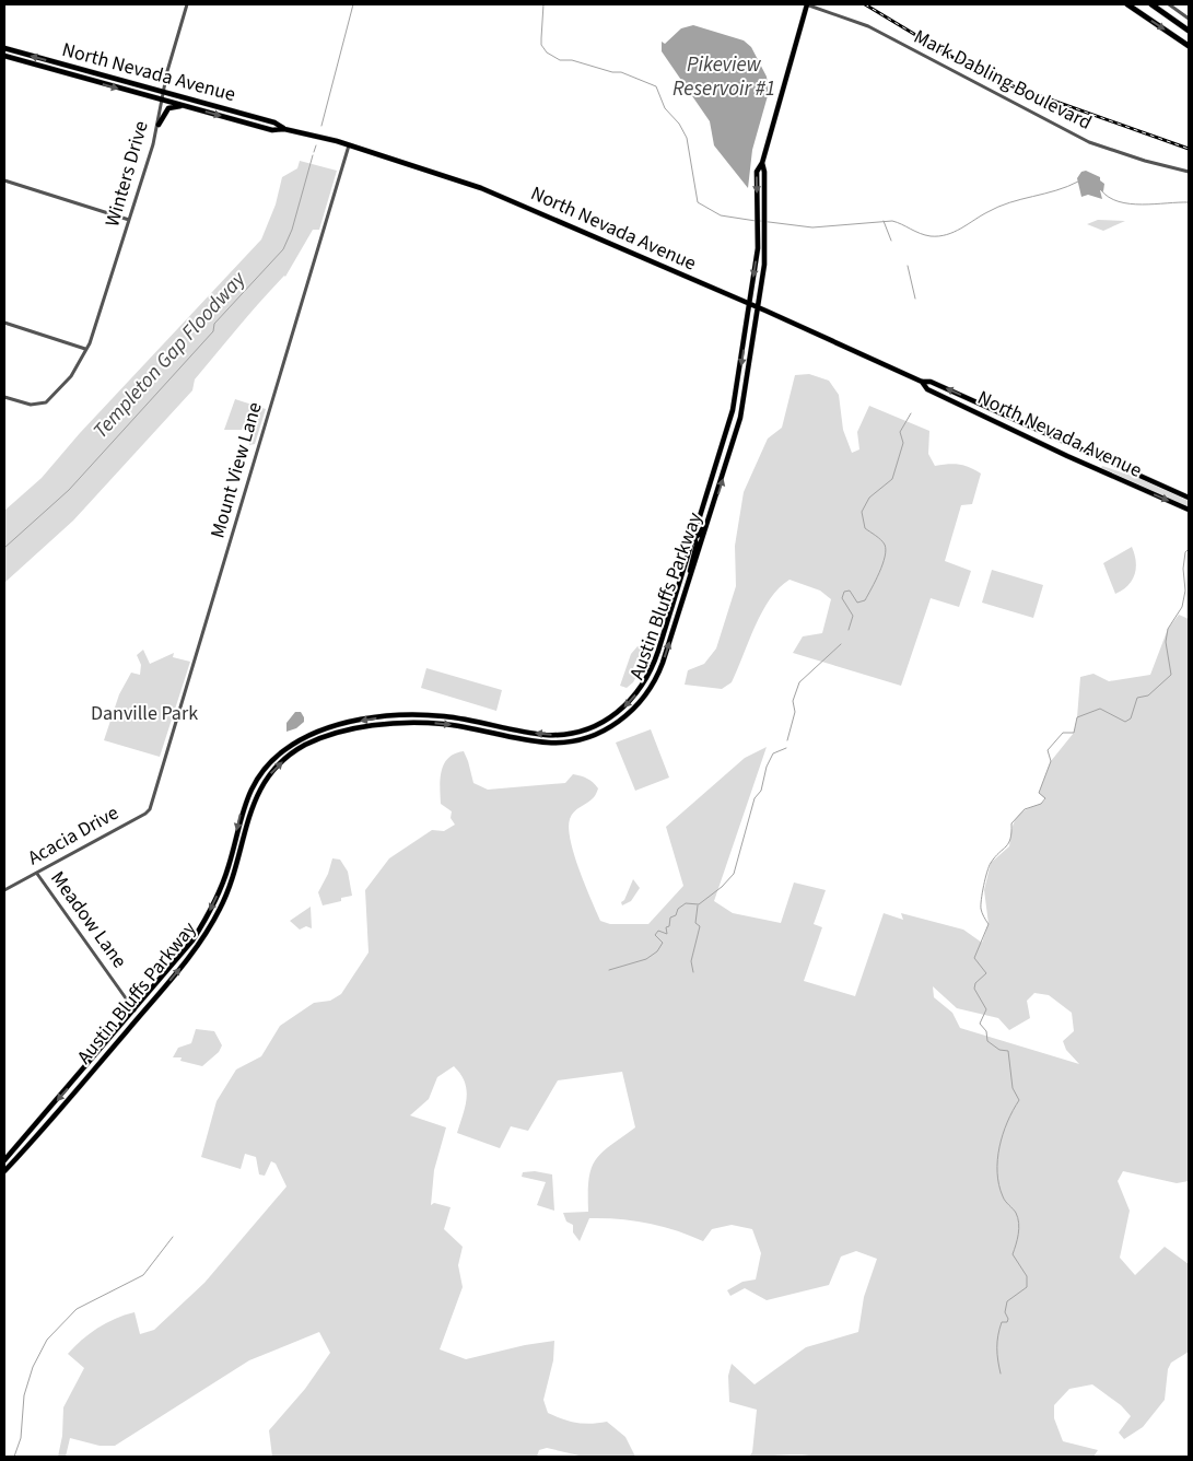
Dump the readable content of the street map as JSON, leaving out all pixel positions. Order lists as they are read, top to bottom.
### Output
{
  "streets": {
    "main road": ["North Nevada Avenue", "Austin Bluffs Parkway"],
    "street": [
      "Mark Dabling Boulevard",
      "Winters Drive",
      "Mount View Lane",
      "Acacia Drive",
      "Meadow Lane"
    ]
  },
  "crossings": [
    ["North Nevada Avenue", "Winters Drive"],
    ["North Nevada Avenue", "Mount View Lane"],
    ["North Nevada Avenue", "Austin Bluffs Parkway"],
    ["Mount View Lane", "Acacia Drive"],
    ["Austin Bluffs Parkway", "Meadow Lane"],
    ["Acacia Drive", "Meadow Lane"]
  ],
  "water": ["Pikeview Reservoir #1", "Templeton Gap Floodway"],
  "parks": ["Danville Park"]
}
